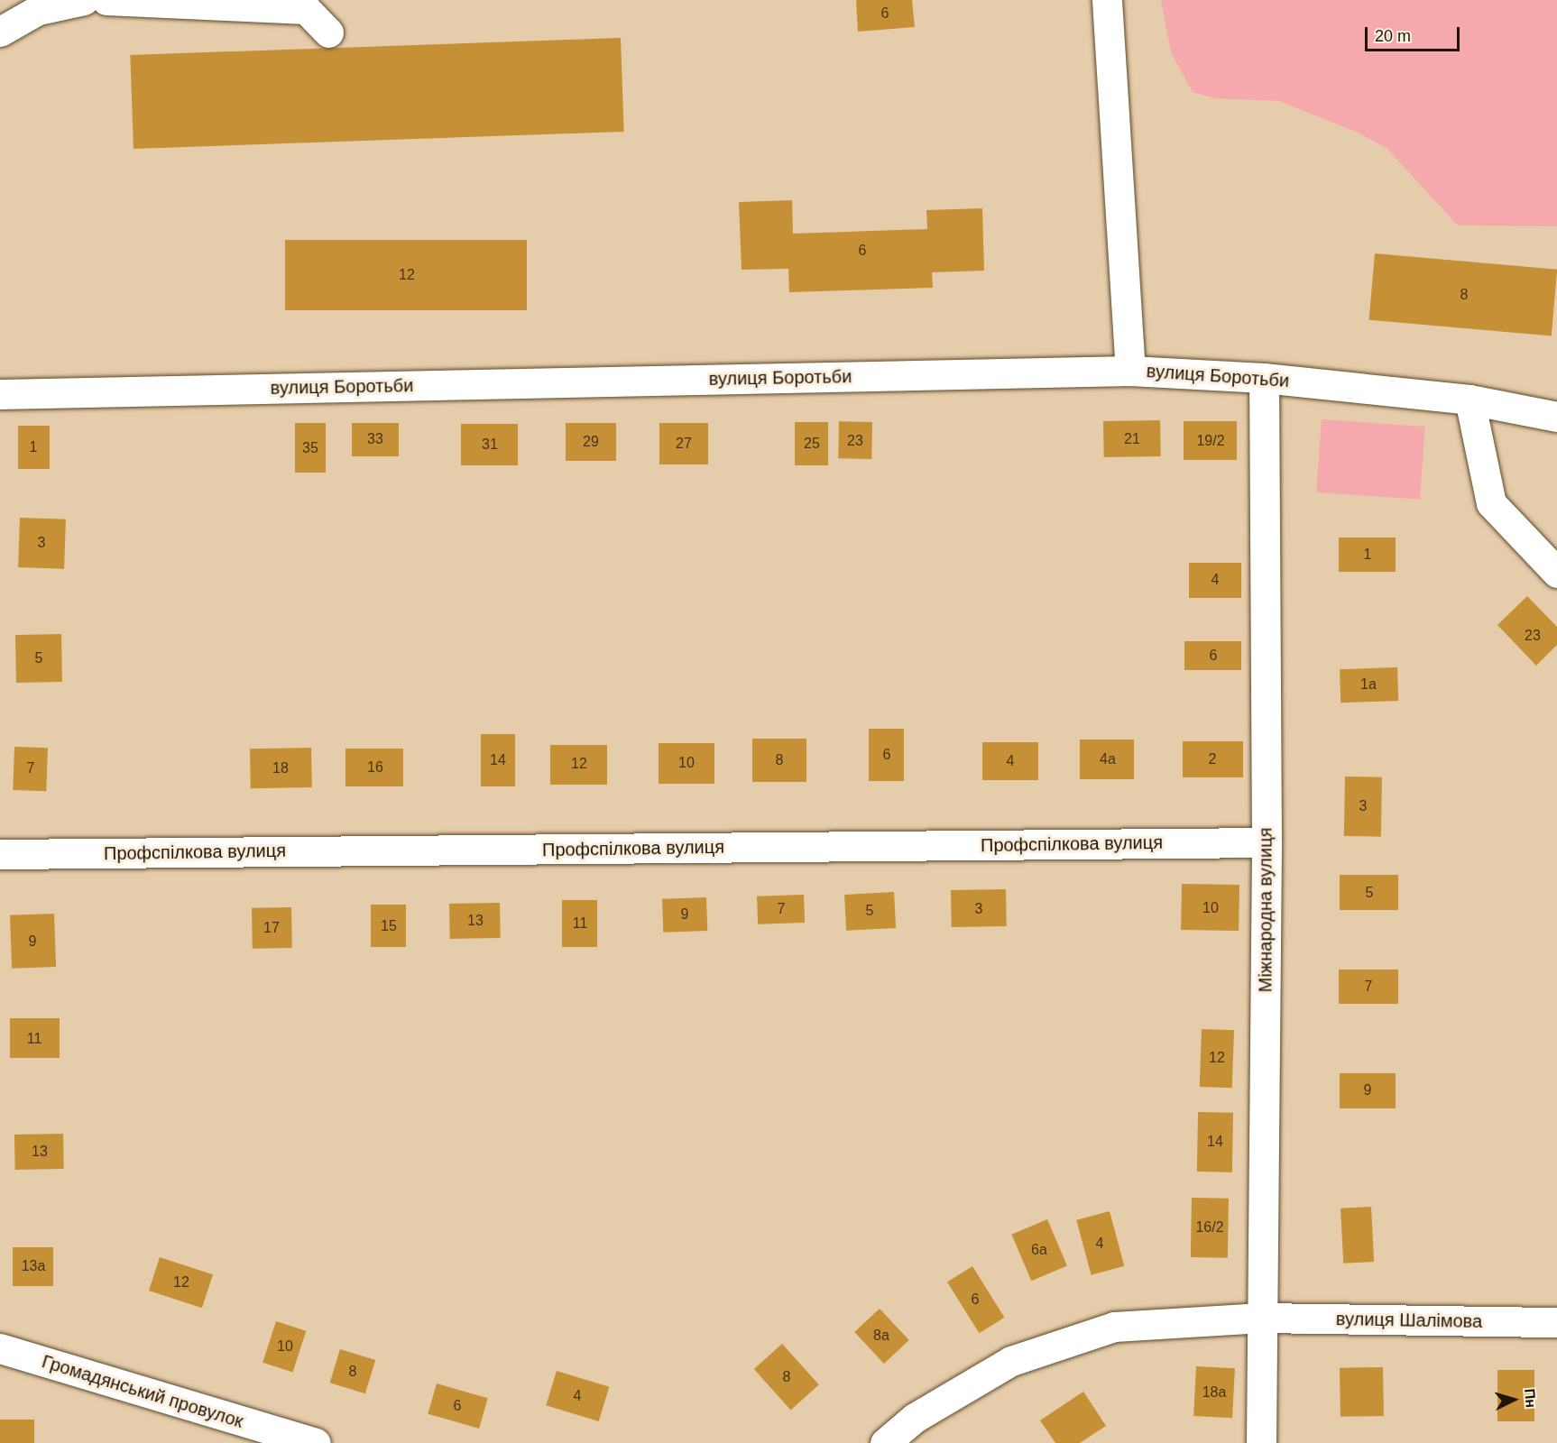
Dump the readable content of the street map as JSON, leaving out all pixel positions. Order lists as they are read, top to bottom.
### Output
{
  "streets": {
    "street": [
      "вулиця Боротьби",
      "Профспілкова вулиця",
      "Міжнародна вулиця",
      "вулиця Шалімова",
      "Громадянський провулок"
    ]
  },
  "crossings": [
    ["вулиця Боротьби", "Міжнародна вулиця"],
    ["Профспілкова вулиця", "Міжнародна вулиця"],
    ["Міжнародна вулиця", "вулиця Шалімова"]
  ],
  "house_numbers": [
    "6",
    "6",
    "12",
    "8",
    "33",
    "21",
    "23",
    "19/2",
    "29",
    "27",
    "25",
    "31",
    "1",
    "35",
    "3",
    "1",
    "4",
    "23",
    "6",
    "5",
    "1а",
    "6",
    "4а",
    "2",
    "14",
    "8",
    "4",
    "10",
    "12",
    "16",
    "7",
    "18",
    "3",
    "5",
    "10",
    "7",
    "3",
    "5",
    "9",
    "13",
    "11",
    "15",
    "17",
    "9",
    "7",
    "11",
    "12",
    "9",
    "14",
    "13",
    "16/2",
    "4",
    "6а",
    "13а",
    "12",
    "6",
    "8а",
    "10",
    "8",
    "8",
    "18а",
    "4",
    "6"
  ],
  "scale_bar": "20 m",
  "north": "right"
}
